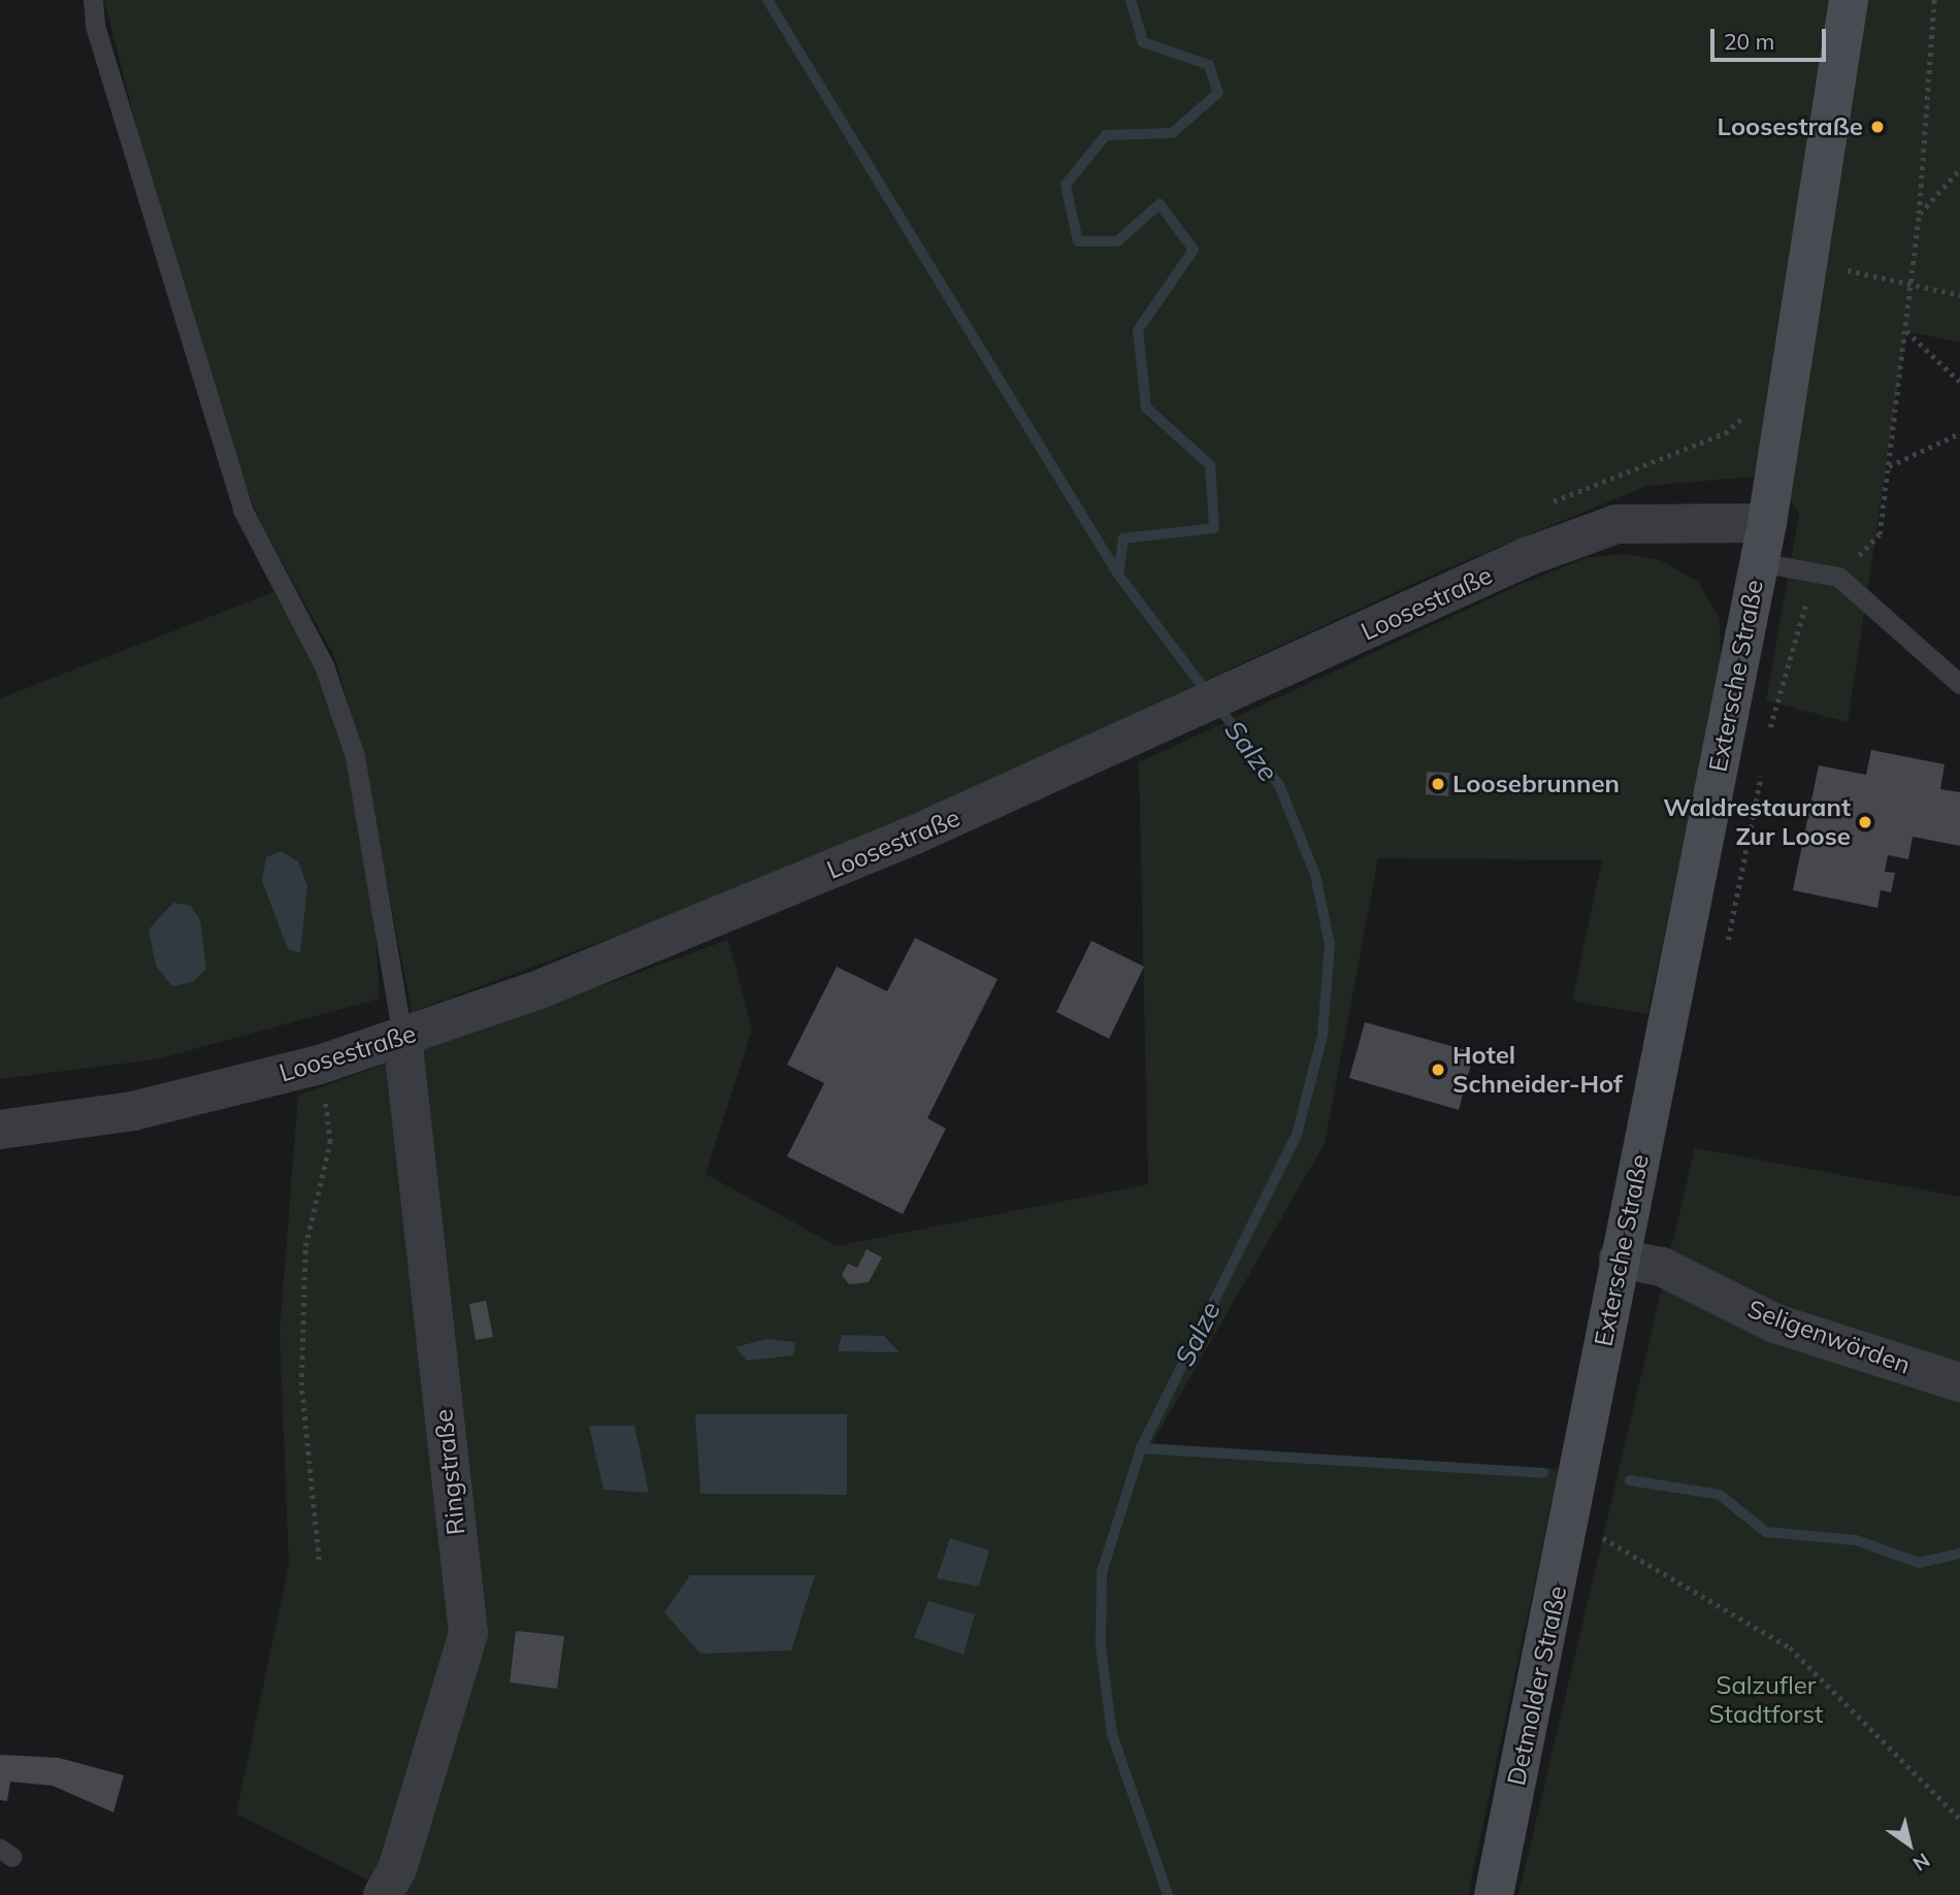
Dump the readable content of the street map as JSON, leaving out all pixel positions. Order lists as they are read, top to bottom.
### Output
{
  "streets": {
    "main road": ["Extersche Straße", "Detmolder Straße"],
    "street": ["Loosestraße", "Seligenwörden", "Ringstraße"]
  },
  "crossings": [
    ["Loosestraße", "Extersche Straße"],
    ["Loosestraße", "Ringstraße"],
    ["Extersche Straße", "Seligenwörden"],
    ["Extersche Straße", "Detmolder Straße"]
  ],
  "water": ["Salze"],
  "parks": ["Salzufler Stadtforst"],
  "places": [
    "Loosestraße",
    "Loosebrunnen",
    "Waldrestaurant Zur Loose",
    "Hotel Schneider-Hof"
  ],
  "scale_bar": "20 m",
  "north": "bottom right"
}
